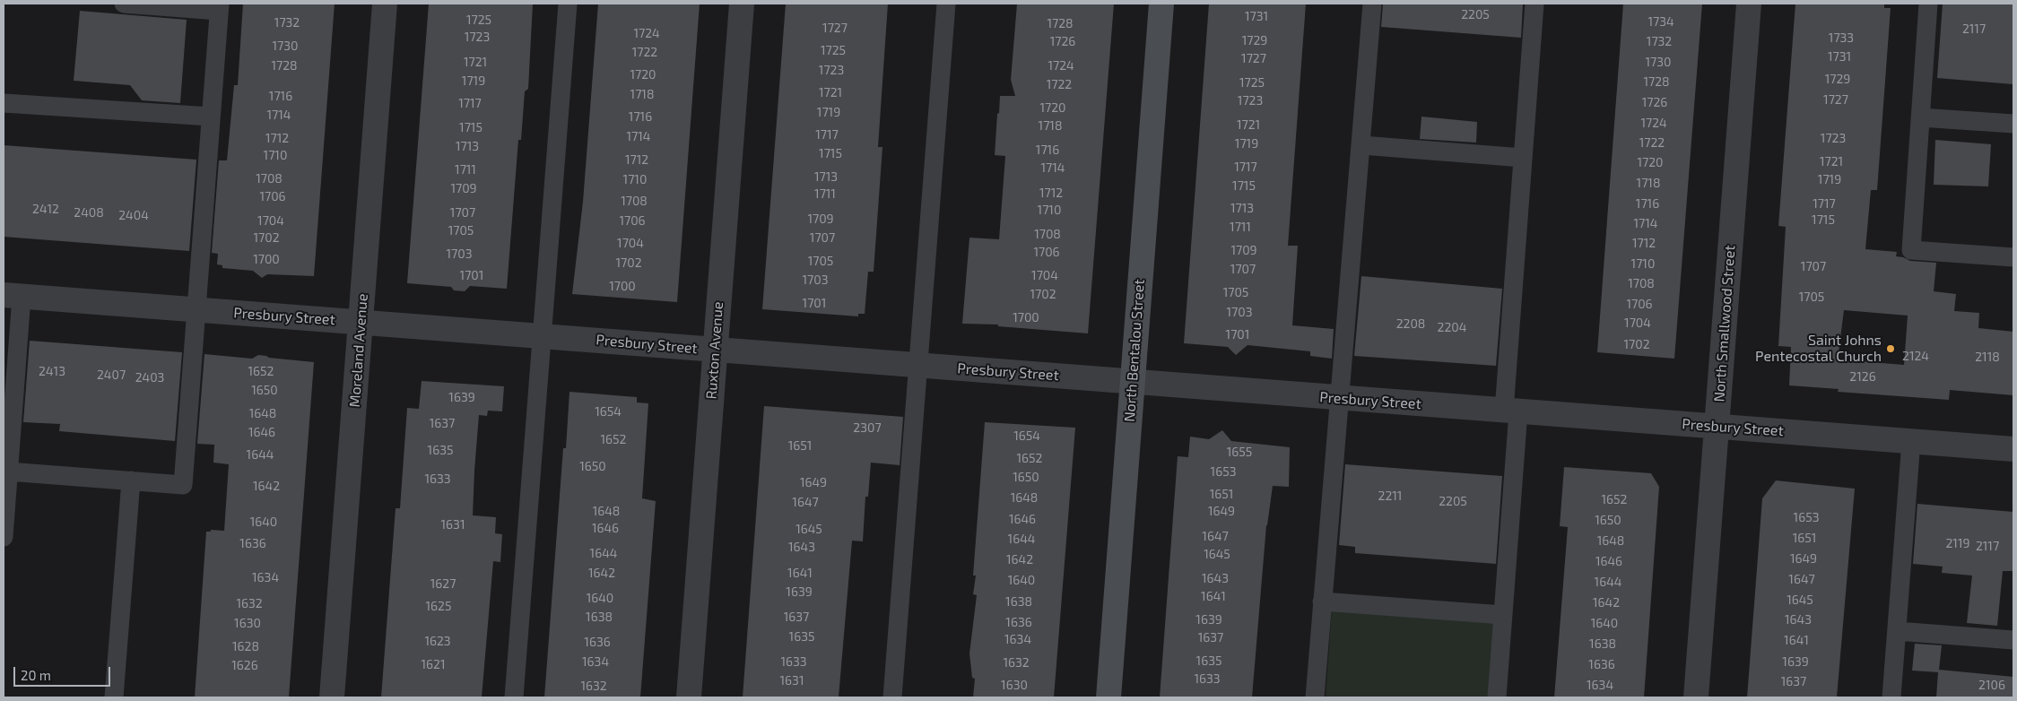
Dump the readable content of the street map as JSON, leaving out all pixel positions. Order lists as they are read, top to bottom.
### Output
{
  "streets": {
    "street": [
      "Presbury Street",
      "North Smallwood Street",
      "Moreland Avenue",
      "Ruxton Avenue",
      "North Bentalou Street"
    ]
  },
  "crossings": [
    ["Presbury Street", "North Smallwood Street"],
    ["Presbury Street", "Moreland Avenue"],
    ["Presbury Street", "Ruxton Avenue"],
    ["Presbury Street", "North Bentalou Street"]
  ],
  "places": ["Saint Johns Pentecostal Church"],
  "house_numbers": [
    "2205",
    "1731",
    "1725",
    "1734",
    "1732",
    "1728",
    "1727",
    "2117",
    "1724",
    "1723",
    "1733",
    "1729",
    "1726",
    "1732",
    "1730",
    "1725",
    "1722",
    "1731",
    "1727",
    "1721",
    "1730",
    "1728",
    "1724",
    "1723",
    "1720",
    "1729",
    "1719",
    "1728",
    "1725",
    "1722",
    "1721",
    "1718",
    "1716",
    "1727",
    "1723",
    "1726",
    "1717",
    "1720",
    "1719",
    "1714",
    "1716",
    "1724",
    "1721",
    "1718",
    "1715",
    "1717",
    "1714",
    "1712",
    "1723",
    "1722",
    "1719",
    "1713",
    "1716",
    "1715",
    "1710",
    "1712",
    "1721",
    "1720",
    "1717",
    "1714",
    "1711",
    "1713",
    "1708",
    "1710",
    "1719",
    "1718",
    "1715",
    "1709",
    "1712",
    "1711",
    "1706",
    "1708",
    "1716",
    "1717",
    "1713",
    "2412",
    "1710",
    "2408",
    "1707",
    "2404",
    "1709",
    "1715",
    "1704",
    "1706",
    "1714",
    "1711",
    "1705",
    "1708",
    "1702",
    "1707",
    "1704",
    "1712",
    "1709",
    "1706",
    "1703",
    "1700",
    "1705",
    "1702",
    "1710",
    "1707",
    "1707",
    "1701",
    "1704",
    "1703",
    "1708",
    "1700",
    "1705",
    "1702",
    "1705",
    "1701",
    "1706",
    "1703",
    "1700",
    "1704",
    "2208",
    "2204",
    "1701",
    "1702",
    "2124",
    "2118",
    "2413",
    "1652",
    "2407",
    "2126",
    "2403",
    "1650",
    "1639",
    "1654",
    "1648",
    "1637",
    "2307",
    "1646",
    "1654",
    "1652",
    "1651",
    "1635",
    "1655",
    "1644",
    "1652",
    "1650",
    "1653",
    "1650",
    "1633",
    "1649",
    "1642",
    "1651",
    "2211",
    "1648",
    "1652",
    "2205",
    "1647",
    "1648",
    "1649",
    "1653",
    "1646",
    "1650",
    "1640",
    "1631",
    "1646",
    "1645",
    "1647",
    "1651",
    "1644",
    "1648",
    "1636",
    "2119",
    "2117",
    "1643",
    "1644",
    "1645",
    "1649",
    "1642",
    "1646",
    "1642",
    "1641",
    "1634",
    "1643",
    "1647",
    "1640",
    "1644",
    "1627",
    "1639",
    "1641",
    "1640",
    "1645",
    "1638",
    "1642",
    "1632",
    "1625",
    "1638",
    "1637",
    "1639",
    "1643",
    "1636",
    "1630",
    "1640",
    "1635",
    "1637",
    "1634",
    "1641",
    "1623",
    "1636",
    "1638",
    "1628",
    "1635",
    "1634",
    "1633",
    "1639",
    "1632",
    "1621",
    "1636",
    "1626",
    "1633",
    "1631",
    "1637",
    "1630",
    "1634",
    "2106",
    "1632"
  ],
  "scale_bar": "20 m"
}
